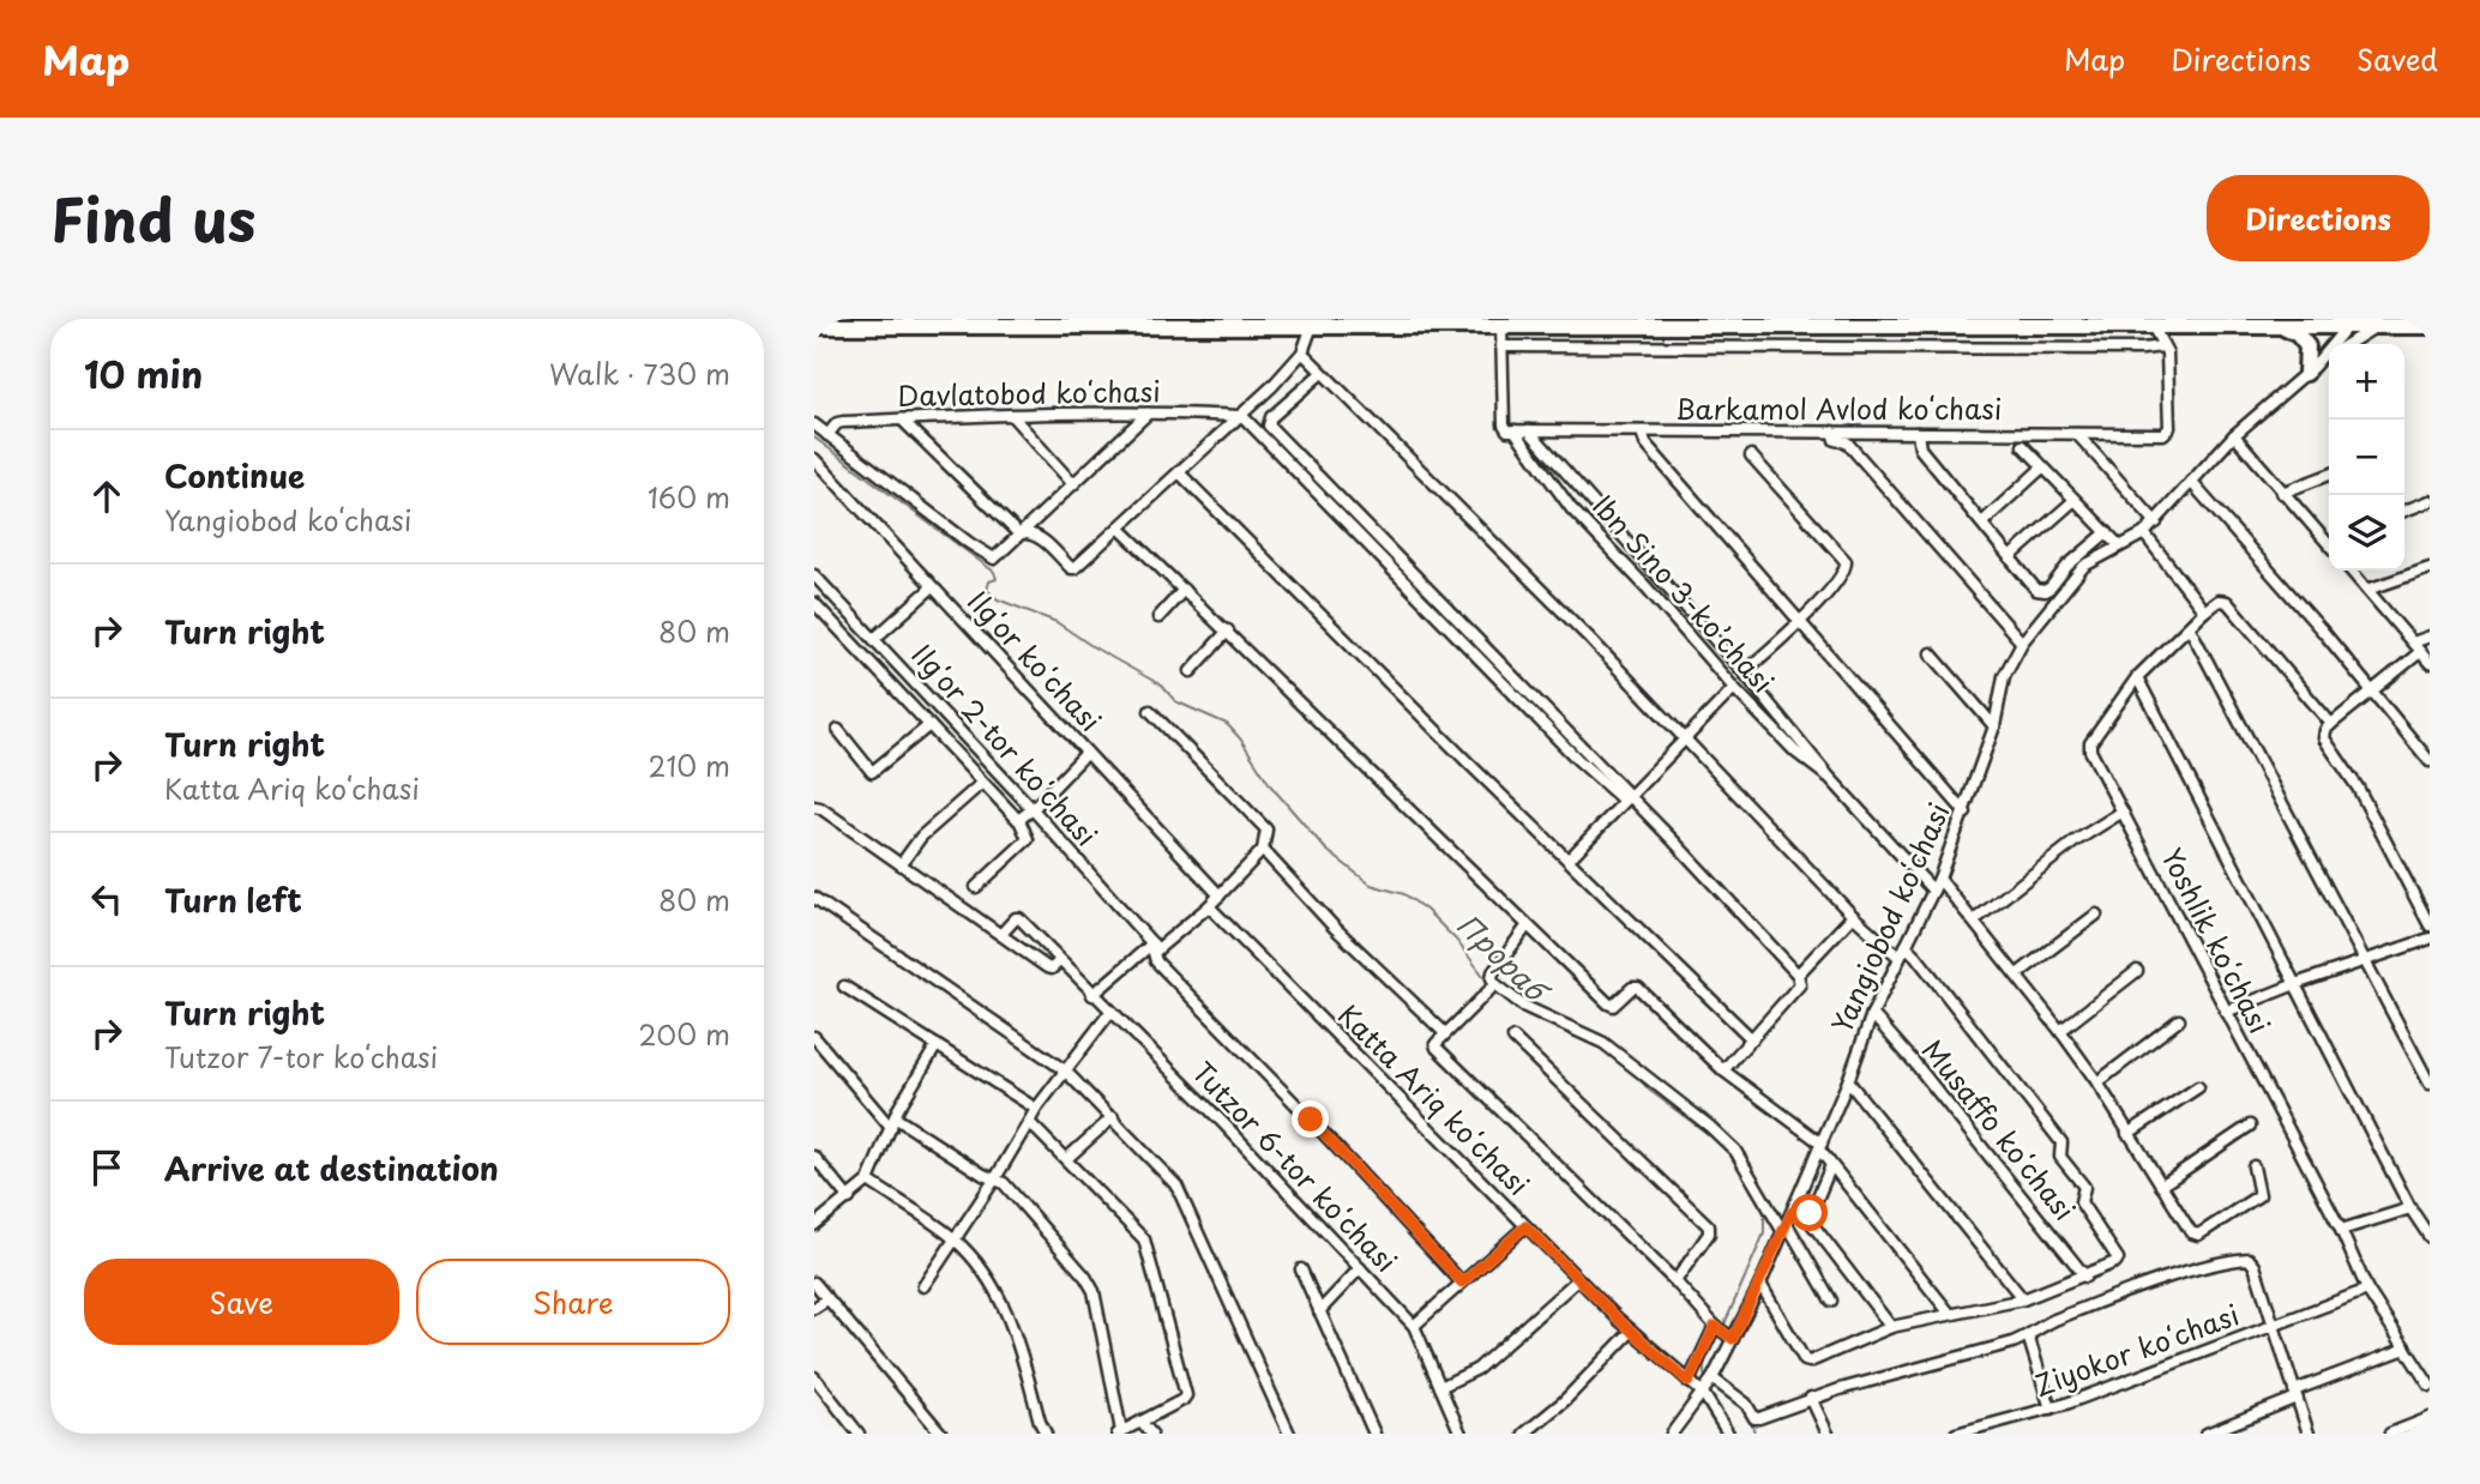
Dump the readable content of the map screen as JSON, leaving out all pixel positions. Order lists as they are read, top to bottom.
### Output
{
  "streets": {
    "street": [
      "Davlatobod koʻchasi",
      "Barkamol Avlod koʻchasi",
      "Ibn Sino 3-koʼchasi",
      "Ilgʻor koʻchasi",
      "Ilgʻor 2-tor koʻchasi",
      "Yangiobod koʻchasi",
      "Yoshlik koʻchasi",
      "Katta Ariq koʻchasi",
      "Musaffo koʻchasi",
      "Tutzor 6-tor koʻchasi",
      "Ziyokor koʻchasi"
    ]
  },
  "crossings": [
    ["Barkamol Avlod koʻchasi", "Ibn Sino 3-koʼchasi"],
    ["Ibn Sino 3-koʼchasi", "Yangiobod koʻchasi"],
    ["Yangiobod koʻchasi", "Katta Ariq koʻchasi"],
    ["Yangiobod koʻchasi", "Musaffo koʻchasi"]
  ],
  "water": ["Прораб"],
  "page": {
    "header": "Map",
    "nav": ["Map", "Directions", "Saved"],
    "title": "Find us",
    "buttons": [
      "Directions",
      ["Save", "Share"]
    ],
    "heading": ["10 min", "Walk · 730 m"],
    "map_buttons": ["+", "−"],
    "list": [
      ["Continue", "Yangiobod koʻchasi", "160 m"],
      ["Turn right", "80 m"],
      ["Turn right", "Katta Ariq koʻchasi", "210 m"],
      ["Turn left", "80 m"],
      ["Turn right", "Tutzor 7-tor koʻchasi", "200 m"],
      "Arrive at destination"
    ]
  }
}
